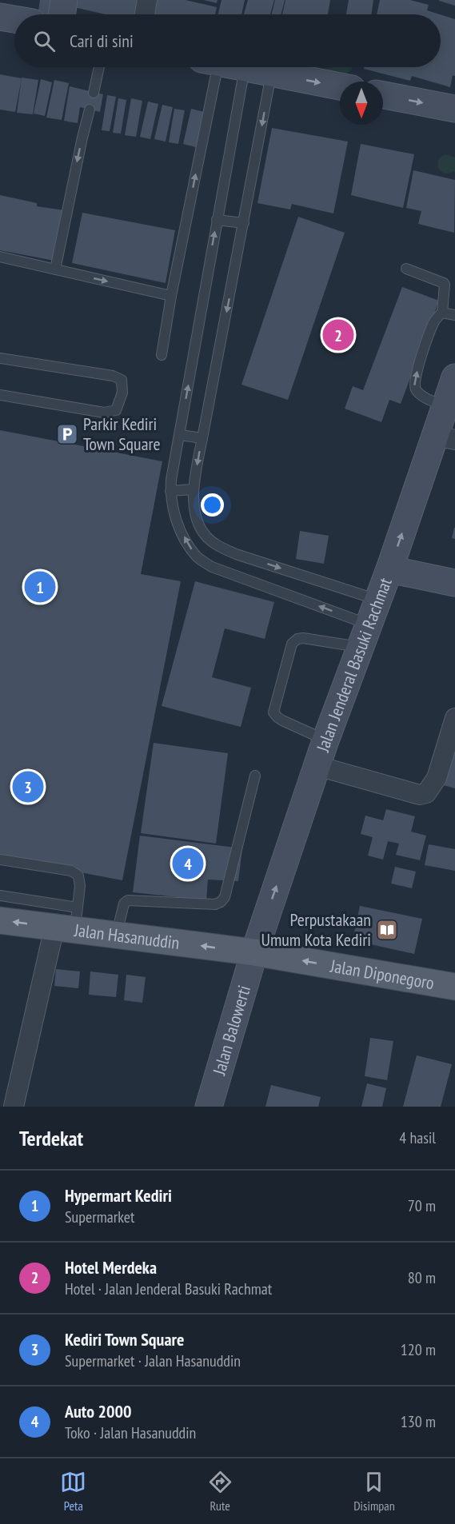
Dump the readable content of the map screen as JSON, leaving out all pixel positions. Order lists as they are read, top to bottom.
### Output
{
  "streets": {
    "main road": [
      "Jalan Jenderal Basuki Rachmat",
      "Jalan Hasanuddin",
      "Jalan Diponegoro",
      "Jalan Balowerti"
    ]
  },
  "crossings": [
    ["Jalan Jenderal Basuki Rachmat", "Jalan Hasanuddin"],
    ["Jalan Jenderal Basuki Rachmat", "Jalan Diponegoro"],
    ["Jalan Jenderal Basuki Rachmat", "Jalan Balowerti"],
    ["Jalan Hasanuddin", "Jalan Diponegoro"],
    ["Jalan Hasanuddin", "Jalan Balowerti"],
    ["Jalan Diponegoro", "Jalan Balowerti"]
  ],
  "one_way": ["Jalan Jenderal Basuki Rachmat", "Jalan Hasanuddin", "Jalan Diponegoro"],
  "places": {
    "parking": ["Parkir Kediri Town Square"],
    "library": ["Perpustakaan Umum Kota Kediri"]
  },
  "north": "bottom",
  "page": {
    "search": "Cari di sini",
    "pins": [
      "2",
      "1",
      "3",
      "4"
    ],
    "heading": ["Terdekat", "4 hasil"],
    "list": [
      {
        "mark": "1",
        "name": "Hypermart Kediri",
        "note": "Supermarket",
        "value": "70 m"
      },
      {
        "mark": "2",
        "name": "Hotel Merdeka",
        "note": "Hotel · Jalan Jenderal Basuki Rachmat",
        "value": "80 m"
      },
      {
        "mark": "3",
        "name": "Kediri Town Square",
        "note": "Supermarket · Jalan Hasanuddin",
        "value": "120 m"
      },
      {
        "mark": "4",
        "name": "Auto 2000",
        "note": "Toko · Jalan Hasanuddin",
        "value": "130 m"
      }
    ],
    "nav": ["Peta", "Rute", "Disimpan"]
  }
}
